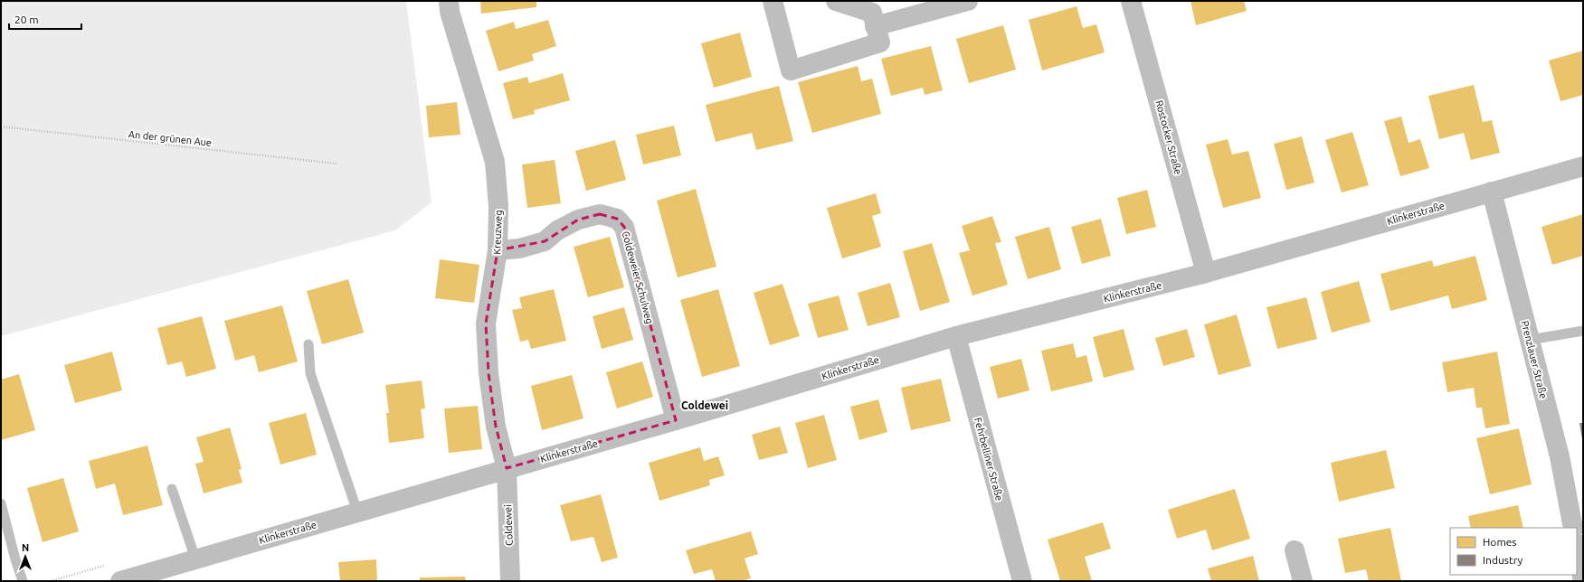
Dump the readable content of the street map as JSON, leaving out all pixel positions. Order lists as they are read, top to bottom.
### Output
{
  "streets": {
    "street": [
      "Rostocker Straße",
      "Klinkerstraße",
      "Kreuzweg",
      "Coldeweier Schulweg",
      "Prenzlauer Straße",
      "Fehrbelliner Straße",
      "Coldewei"
    ],
    "path": ["An der grünen Aue"]
  },
  "crossings": [
    ["Rostocker Straße", "Klinkerstraße"],
    ["Klinkerstraße", "Kreuzweg"],
    ["Klinkerstraße", "Coldeweier Schulweg"],
    ["Klinkerstraße", "Prenzlauer Straße"],
    ["Klinkerstraße", "Fehrbelliner Straße"],
    ["Klinkerstraße", "Coldewei"],
    ["Kreuzweg", "Coldeweier Schulweg"],
    ["Kreuzweg", "Coldewei"]
  ],
  "districts": ["Coldewei"],
  "legend": ["Homes", "Industry"],
  "scale_bar": "20 m",
  "north": "top"
}
